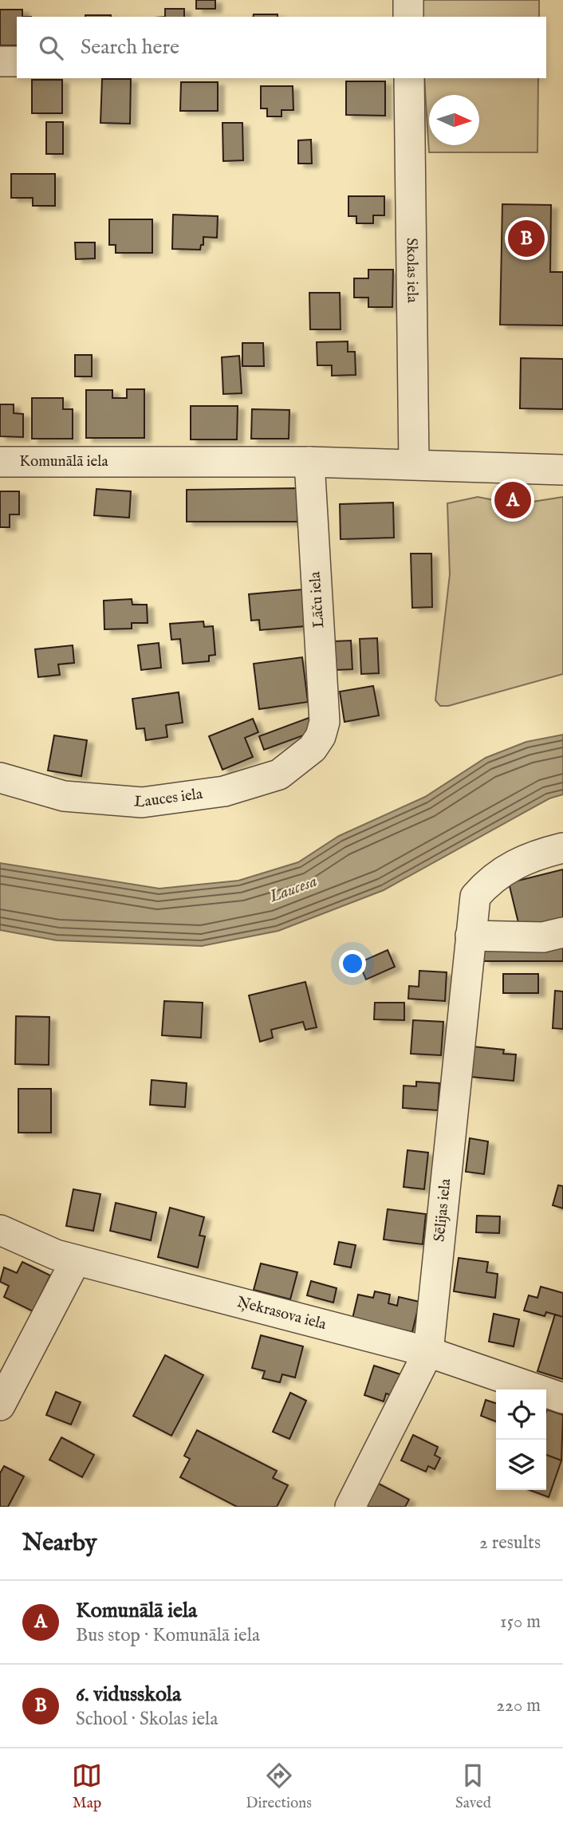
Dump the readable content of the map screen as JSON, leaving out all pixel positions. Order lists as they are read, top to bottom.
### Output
{
  "streets": {
    "street": [
      "Skolas iela",
      "Komunālā iela",
      "Lāču iela",
      "Lauces iela",
      "Sēlijas iela",
      "Ņekrasova iela"
    ]
  },
  "crossings": [
    ["Skolas iela", "Komunālā iela"],
    ["Komunālā iela", "Lāču iela"],
    ["Lāču iela", "Lauces iela"],
    ["Sēlijas iela", "Ņekrasova iela"]
  ],
  "water": ["Laucesa"],
  "north": "right",
  "page": {
    "search": "Search here",
    "pins": ["B", "A"],
    "heading": ["Nearby", "2 results"],
    "list": [
      {
        "mark": "A",
        "name": "Komunālā iela",
        "note": "Bus stop · Komunālā iela",
        "value": "150 m"
      },
      {
        "mark": "B",
        "name": "6. vidusskola",
        "note": "School · Skolas iela",
        "value": "220 m"
      }
    ],
    "nav": ["Map", "Directions", "Saved"]
  }
}
